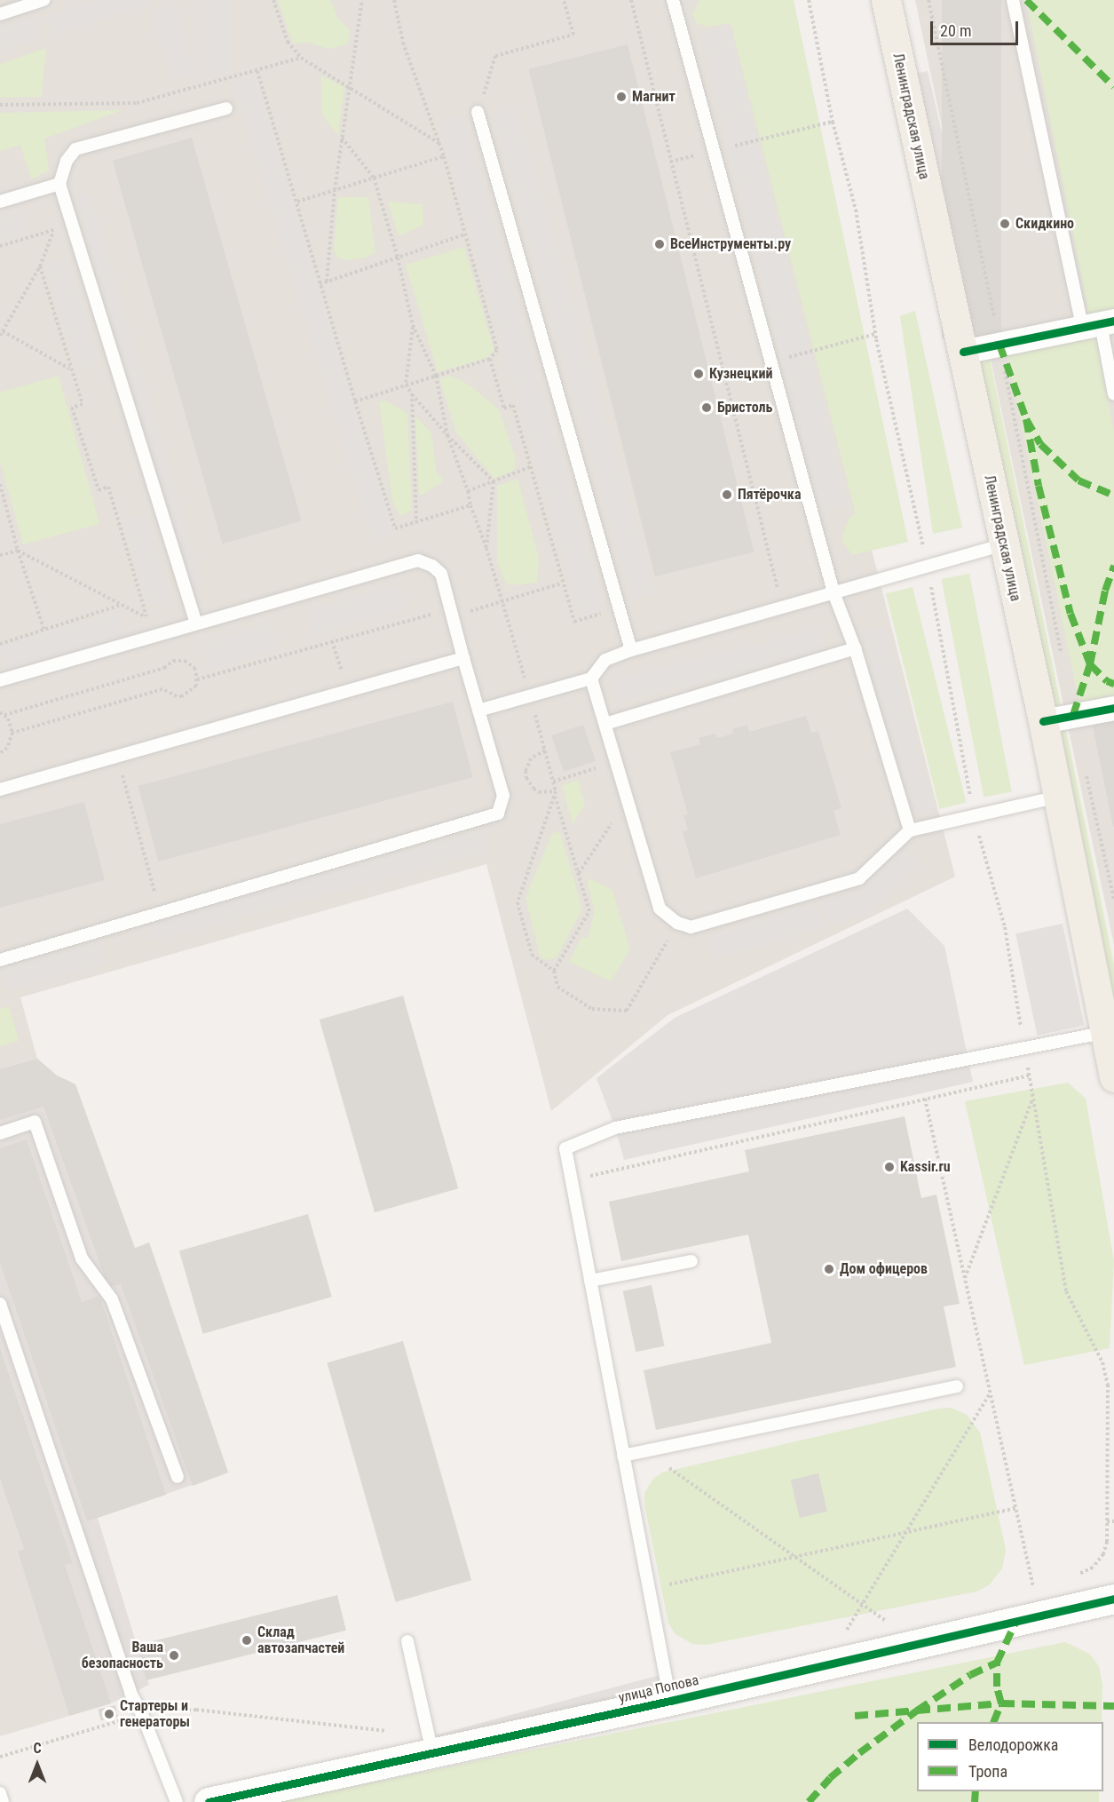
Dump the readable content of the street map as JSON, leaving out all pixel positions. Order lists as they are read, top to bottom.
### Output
{
  "streets": {
    "main road": ["Ленинградская улица"],
    "street": ["улица Попова"]
  },
  "places": [
    "Магнит",
    "Скидкино",
    "ВсеИнструменты.ру",
    "Кузнецкий",
    "Бристоль",
    "Пятёрочка",
    "Kassir.ru",
    "Дом офицеров",
    "Склад автозапчастей",
    "Ваша безопасность",
    "Стартеры и генераторы"
  ],
  "legend": ["Велодорожка", "Тропа"],
  "scale_bar": "20 m",
  "north": "top"
}
